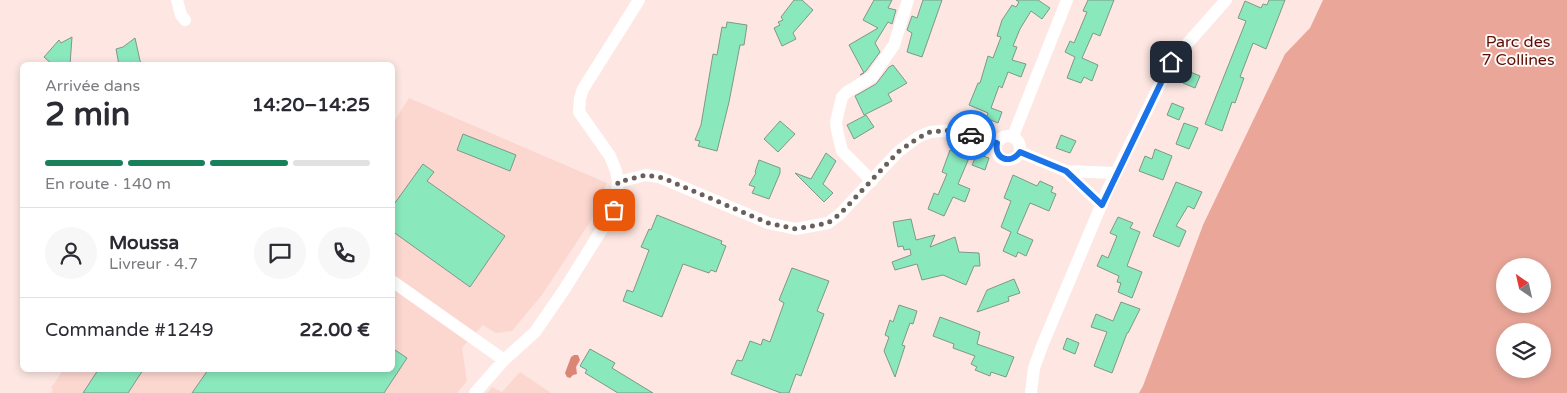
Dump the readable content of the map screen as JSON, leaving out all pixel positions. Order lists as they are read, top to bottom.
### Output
{
  "parks": ["Parc des 7 Collines"],
  "north": "top left",
  "page": {
    "heading": ["2 min", "Arrivée dans", "14:20–14:25"],
    "panel": [
      "Moussa",
      "Livreur · 4.7",
      "Commande #1249",
      "22.00 €"
    ],
    "bar": "En route · 140 m"
  }
}
